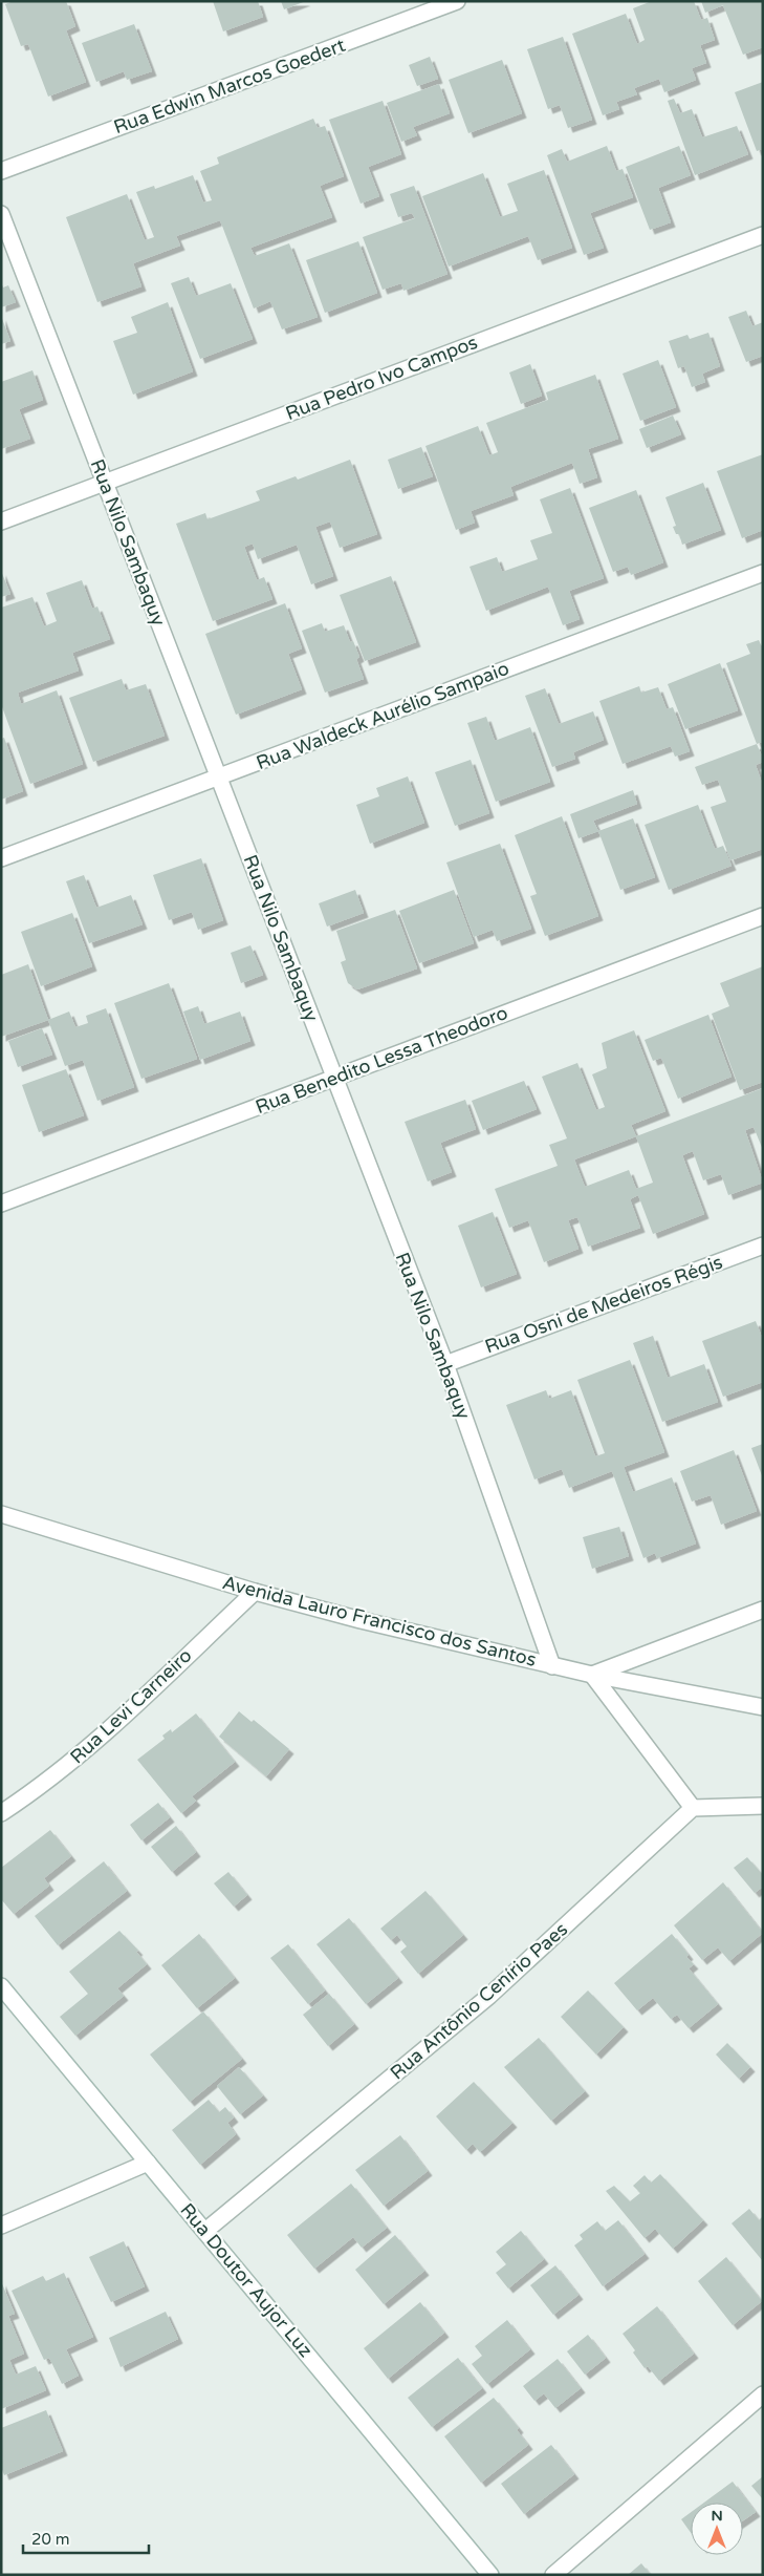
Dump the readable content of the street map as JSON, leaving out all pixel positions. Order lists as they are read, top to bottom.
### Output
{
  "streets": {
    "street": [
      "Rua Edwin Marcos Goedert",
      "Rua Pedro Ivo Campos",
      "Rua Nilo Sambaquy",
      "Rua Waldeck Aurélio Sampaio",
      "Rua Benedito Lessa Theodoro",
      "Rua Osni de Medeiros Régis",
      "Avenida Lauro Francisco dos Santos",
      "Rua Levi Carneiro",
      "Rua Antônio Cenírio Paes",
      "Rua Doutor Aujor Luz"
    ]
  },
  "crossings": [
    ["Rua Pedro Ivo Campos", "Rua Nilo Sambaquy"],
    ["Rua Nilo Sambaquy", "Rua Waldeck Aurélio Sampaio"],
    ["Rua Nilo Sambaquy", "Rua Benedito Lessa Theodoro"],
    ["Rua Nilo Sambaquy", "Rua Osni de Medeiros Régis"],
    ["Rua Nilo Sambaquy", "Avenida Lauro Francisco dos Santos"],
    ["Avenida Lauro Francisco dos Santos", "Rua Levi Carneiro"],
    ["Rua Antônio Cenírio Paes", "Rua Doutor Aujor Luz"]
  ],
  "scale_bar": "20 m",
  "north": "top"
}
